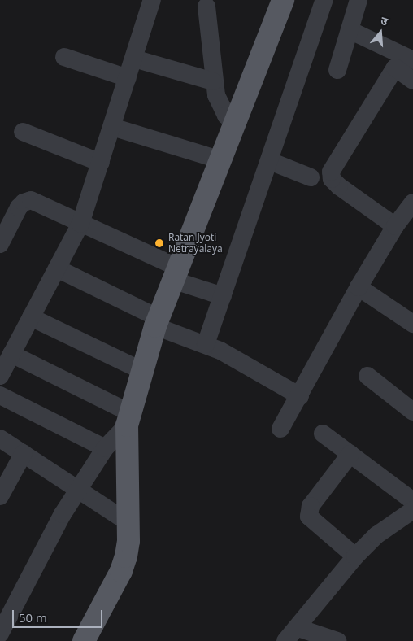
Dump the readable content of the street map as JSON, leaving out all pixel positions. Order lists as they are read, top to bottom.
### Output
{
  "places": ["Ratan Jyoti Netrayalaya"],
  "scale_bar": "50 m",
  "north": "top"
}
